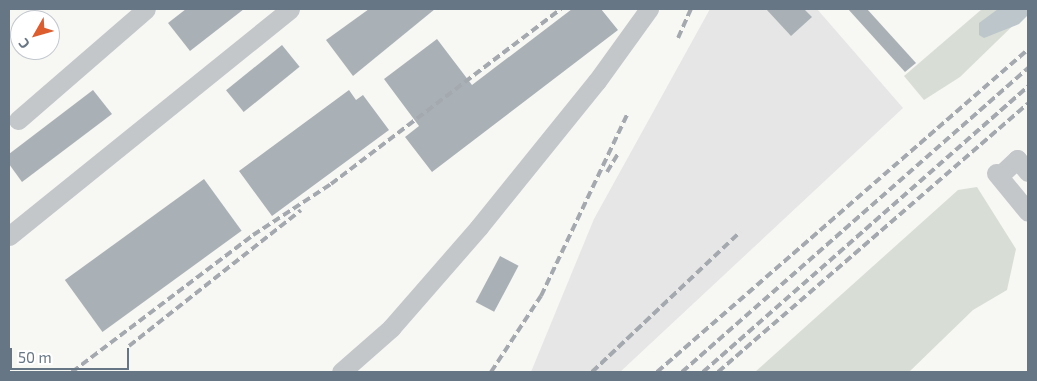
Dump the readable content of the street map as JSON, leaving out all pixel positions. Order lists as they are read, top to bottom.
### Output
{
  "scale_bar": "50 m",
  "north": "bottom left"
}
